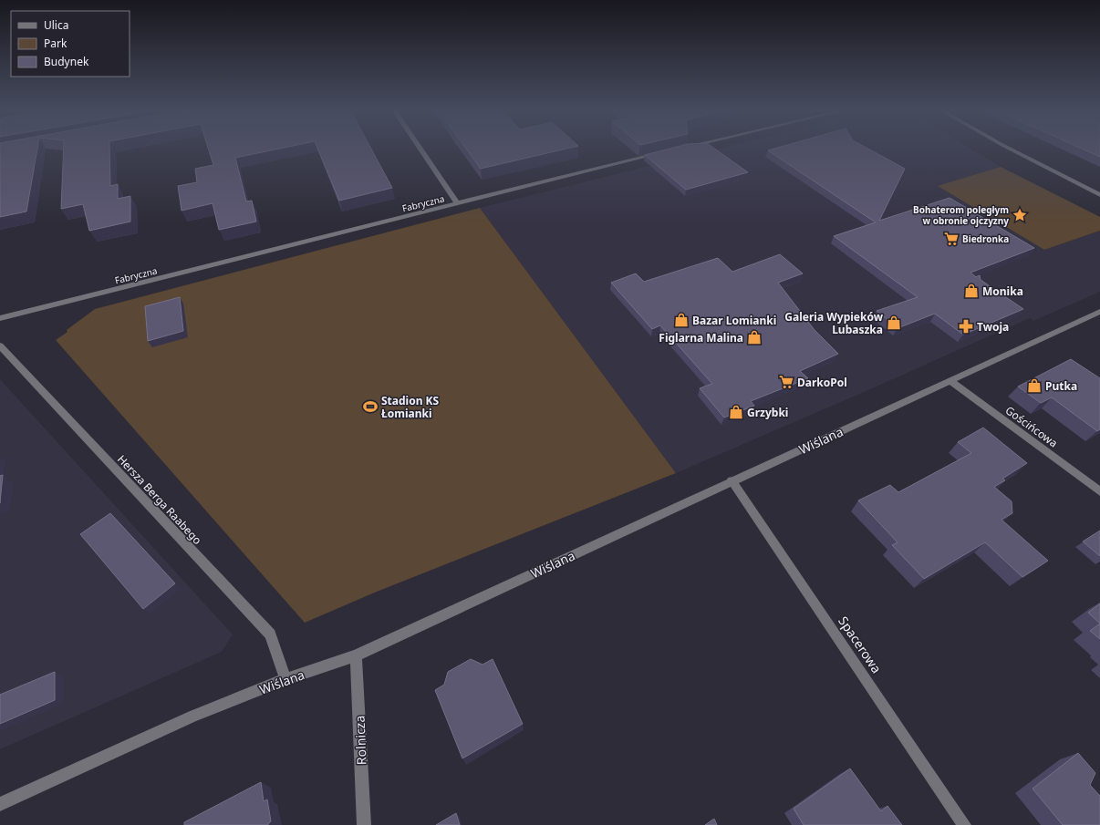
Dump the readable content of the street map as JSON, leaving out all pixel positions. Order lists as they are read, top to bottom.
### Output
{
  "streets": {
    "street": [
      "Fabryczna",
      "Gościńcowa",
      "Wiślana",
      "Hersza Berga Raabego",
      "Spacerowa",
      "Rolnicza"
    ]
  },
  "crossings": [
    ["Gościńcowa", "Wiślana"],
    ["Wiślana", "Hersza Berga Raabego"],
    ["Wiślana", "Spacerowa"],
    ["Wiślana", "Rolnicza"]
  ],
  "places": {
    "place": ["Bohaterom poległym w obronie ojczyzny"],
    "supermarket": ["Biedronka", "DarkoPol"],
    "shop": [
      "Monika",
      "Bazar Lomianki",
      "Galeria Wypieków Lubaszka",
      "Figlarna Malina",
      "Putka",
      "Grzybki"
    ],
    "pharmacy": ["Twoja"],
    "sports": ["Stadion KS Łomianki"]
  },
  "legend": ["Ulica", "Park", "Budynek"]
}
